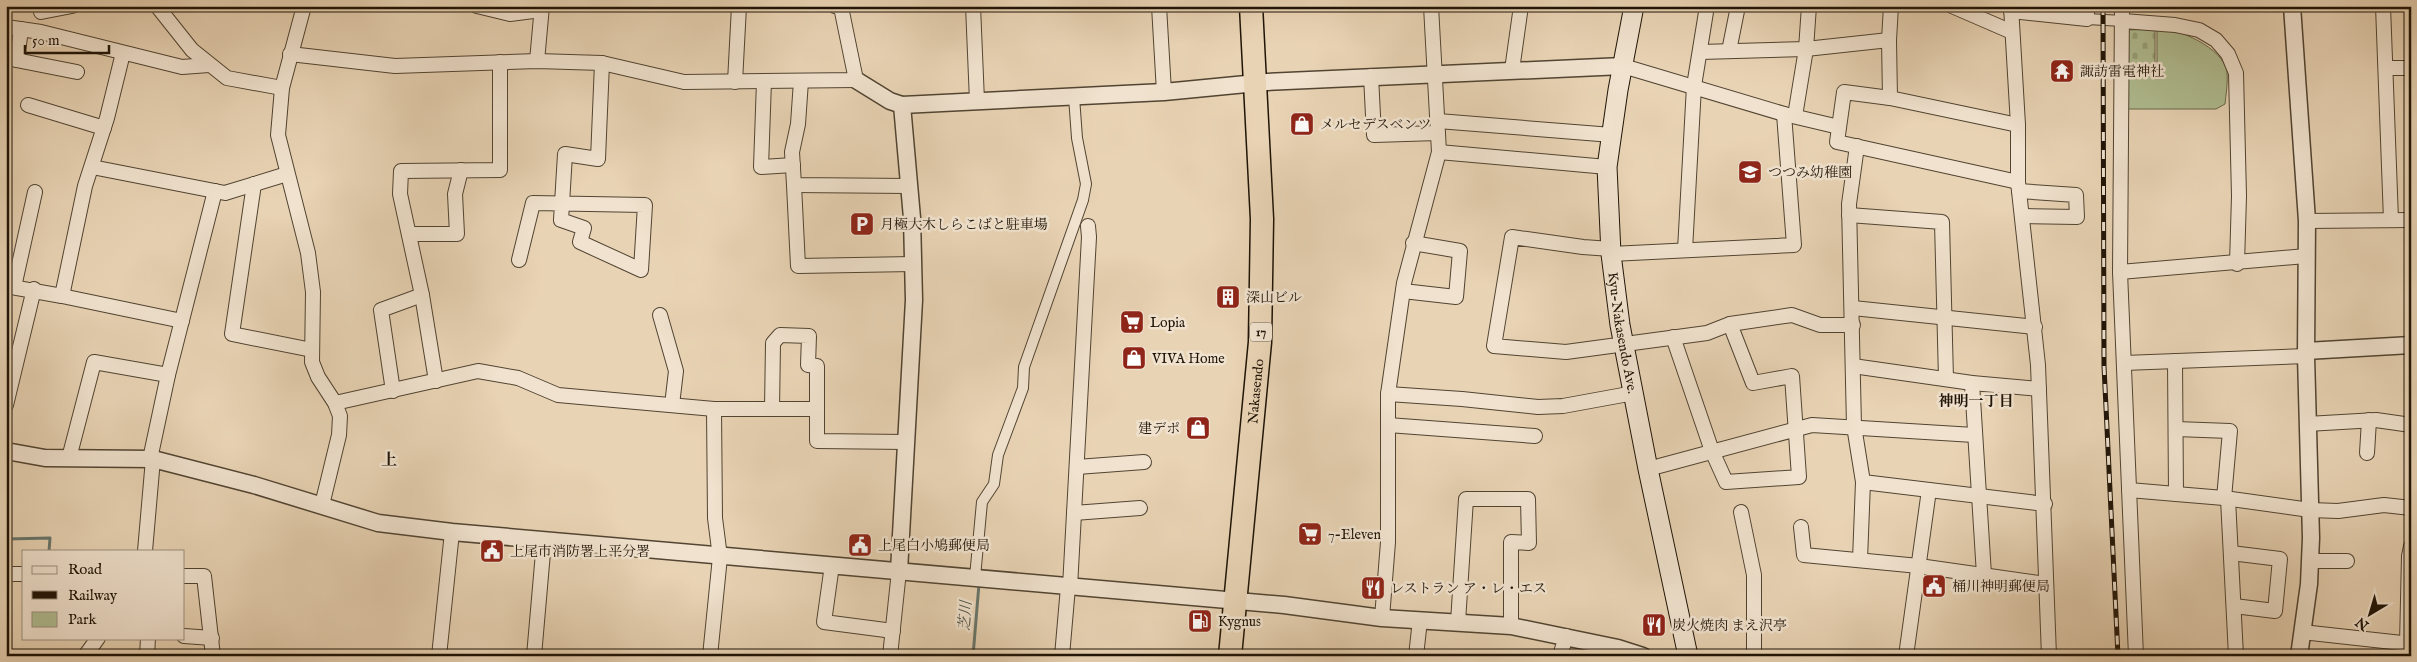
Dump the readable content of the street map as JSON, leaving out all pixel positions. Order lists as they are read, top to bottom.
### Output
{
  "streets": {
    "highway": ["17", "Nakasendo"],
    "main road": ["Kyu-Nakasendo Ave."]
  },
  "districts": ["神明一丁目", "上"],
  "water": ["芝川"],
  "places": {
    "temple": ["諏訪雷電神社"],
    "shop": ["メルセデスベンツ", "VIVA Home", "建デポ"],
    "school or university": ["つつみ幼稚園"],
    "parking": ["月極大木しらこばと駐車場"],
    "building": ["深山ビル"],
    "supermarket": ["Lopia", "7-Eleven"],
    "public building": ["上尾白小鳩郵便局", "上尾市消防署上平分署", "桶川神明郵便局"],
    "restaurant": ["レストラン ア・レ・エス", "炭火焼肉 まえ沢亭"],
    "fuel station": ["Kygnus"]
  },
  "legend": ["Road", "Railway", "Park"],
  "scale_bar": "50 m",
  "north": "bottom left"
}
